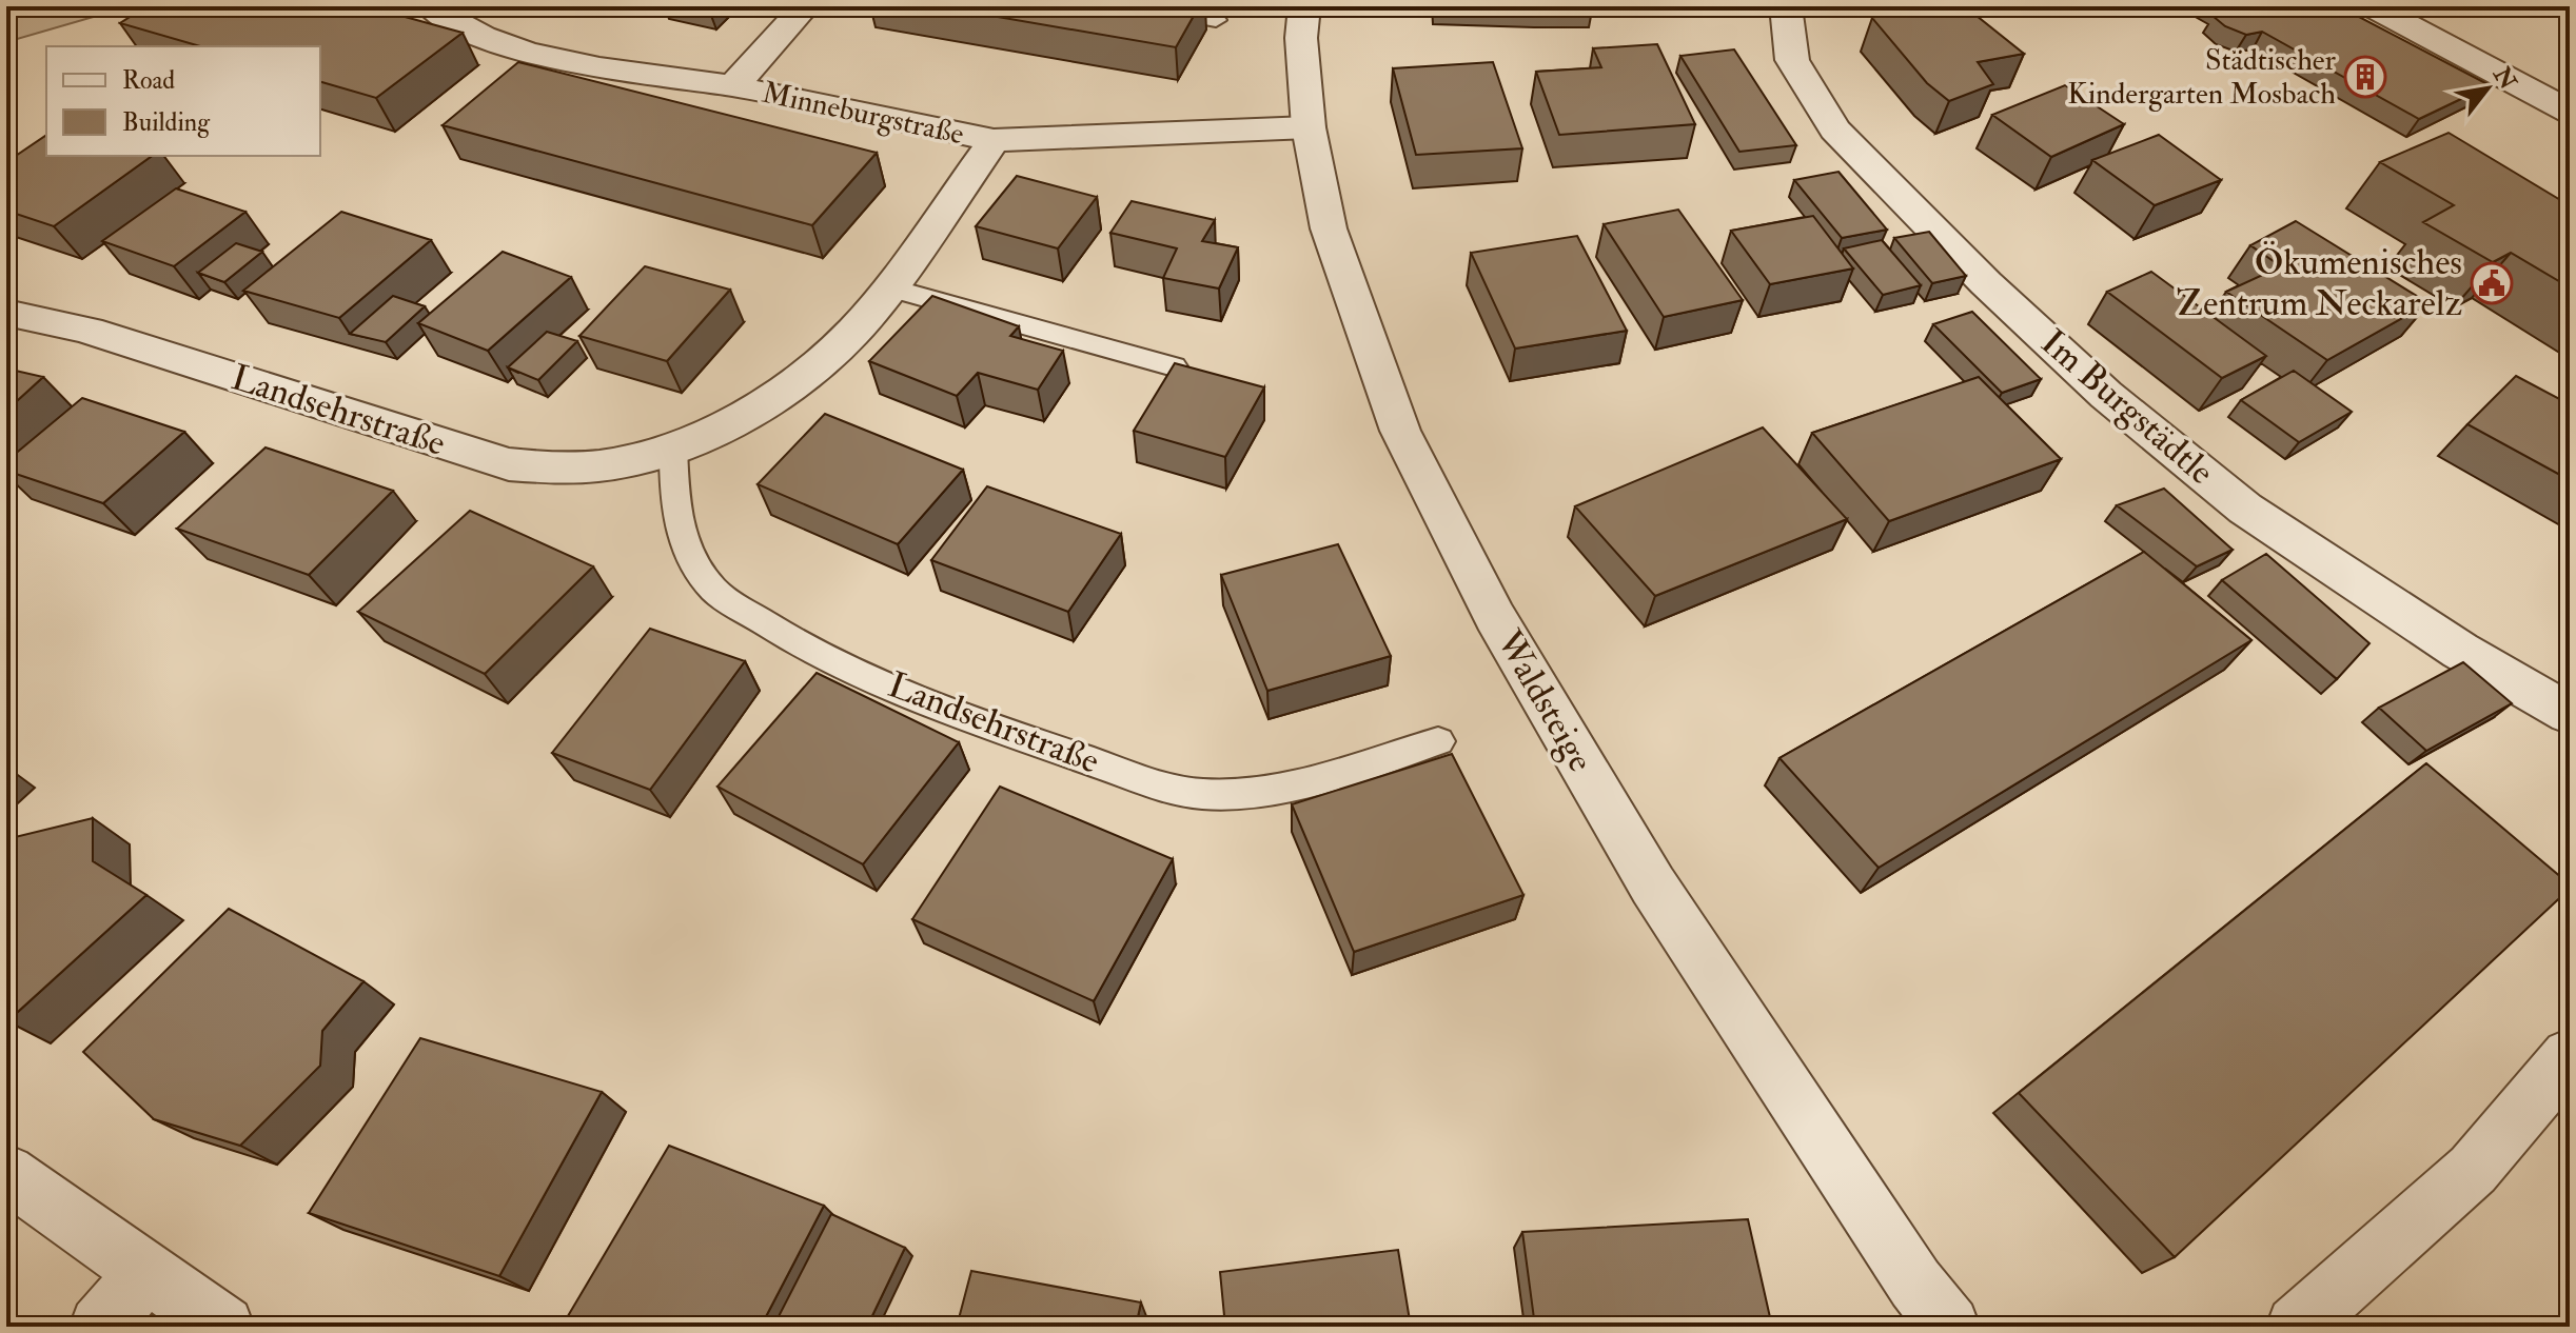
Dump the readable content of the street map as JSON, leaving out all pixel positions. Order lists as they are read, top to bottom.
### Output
{
  "streets": {
    "street": [
      "Minneburgstraße",
      "Im Burgstädtle",
      "Landsehrstraße",
      "Waldsteige"
    ]
  },
  "crossings": [
    ["Minneburgstraße", "Landsehrstraße"],
    ["Minneburgstraße", "Waldsteige"]
  ],
  "places": {
    "building": ["Städtischer Kindergarten Mosbach"],
    "public building": ["Ökumenisches Zentrum Neckarelz"]
  },
  "legend": ["Road", "Building"],
  "north": "top right"
}
